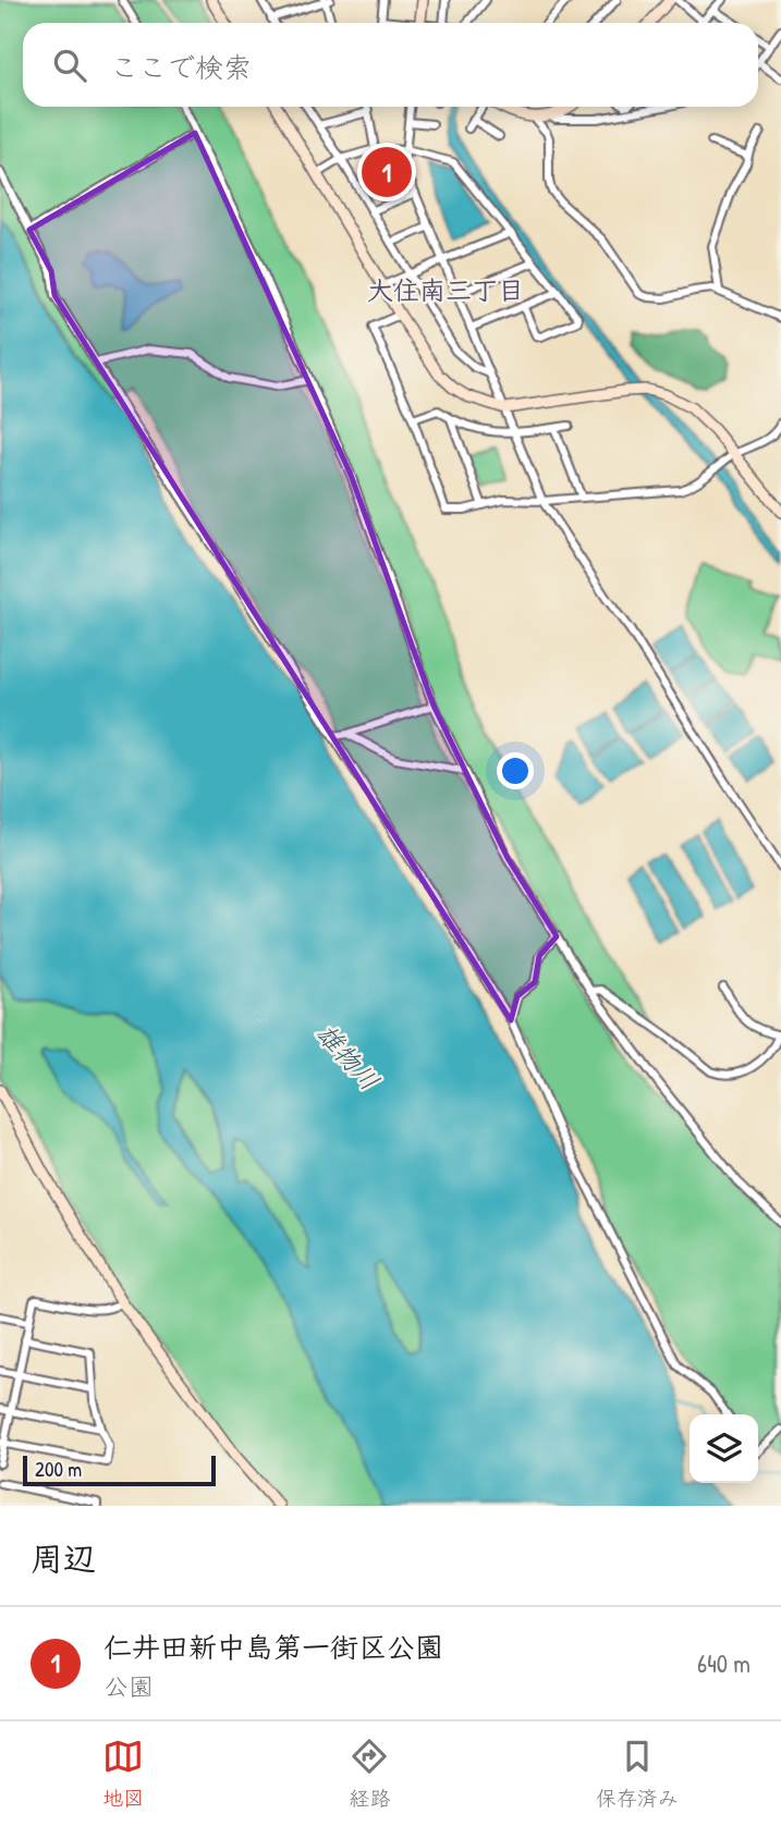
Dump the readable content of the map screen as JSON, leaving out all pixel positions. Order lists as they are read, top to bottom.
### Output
{
  "districts": ["大住南三丁目"],
  "water": ["雄物川"],
  "scale_bar": "200 m",
  "page": {
    "search": "ここで検索",
    "pins": "1",
    "scale": "200 m",
    "heading": "周辺",
    "list": [
      {
        "mark": "1",
        "name": "仁井田新中島第一街区公園",
        "note": "公園",
        "value": "640 m"
      }
    ],
    "nav": ["地図", "経路", "保存済み"]
  }
}
